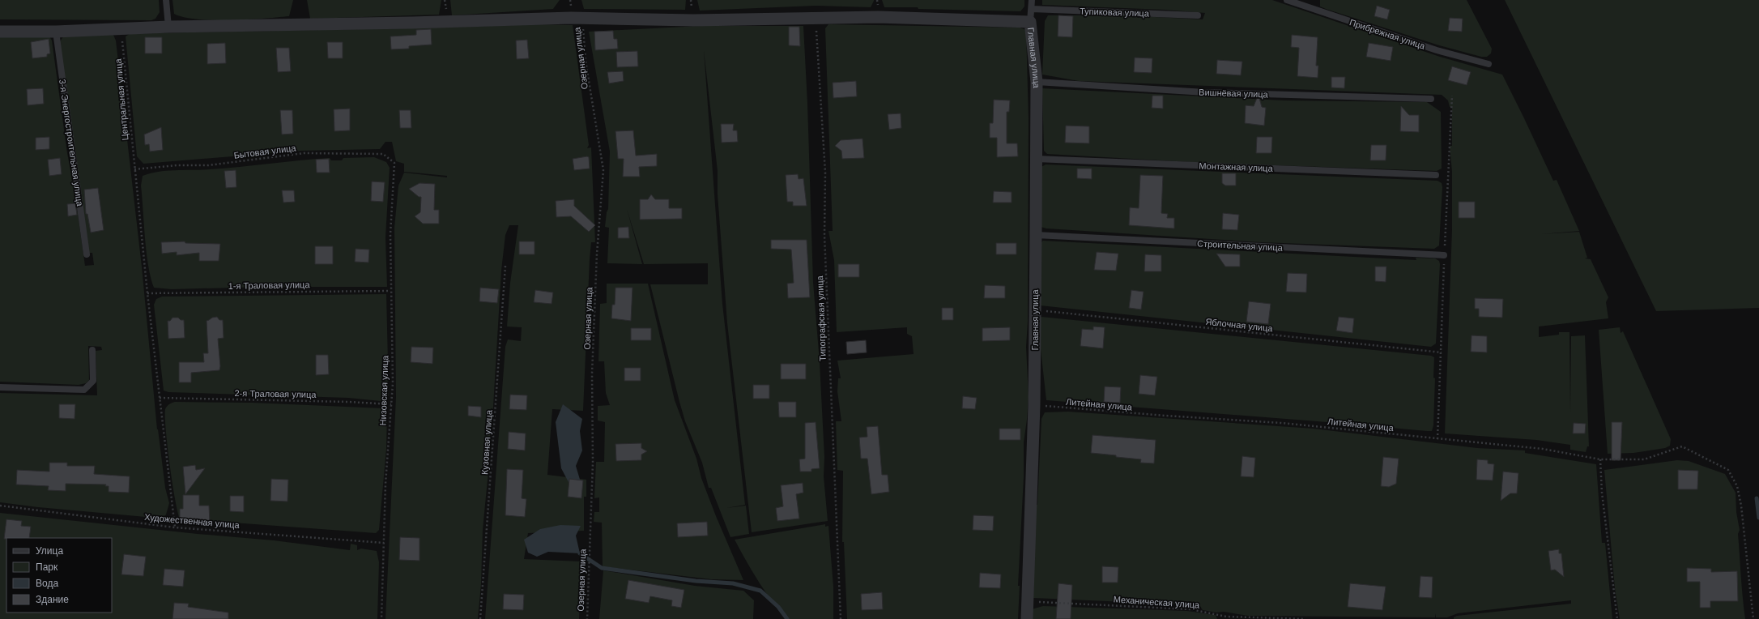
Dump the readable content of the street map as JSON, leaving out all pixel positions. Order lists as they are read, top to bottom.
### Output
{
  "streets": {
    "street": ["Главная улица"],
    "lane": [
      "Тупиковая улица",
      "Прибрежная улица",
      "Вишнёвая улица",
      "3-я Энергостроительная улица",
      "Монтажная улица",
      "Строительная улица"
    ],
    "path": [
      "Озерная улица",
      "Центральная улица",
      "Бытовая улица",
      "1-я Траловая улица",
      "Типографская улица",
      "Яблочная улица",
      "Низовская улица",
      "2-я Траловая улица",
      "Литейная улица",
      "Кузовная улица",
      "Художественная улица",
      "Механическая улица"
    ]
  },
  "crossings": [
    ["Главная улица", "Вишнёвая улица"],
    ["Главная улица", "Монтажная улица"],
    ["Главная улица", "Строительная улица"],
    ["Главная улица", "Яблочная улица"],
    ["Главная улица", "Литейная улица"],
    ["Главная улица", "Механическая улица"],
    ["Центральная улица", "Бытовая улица"],
    ["Центральная улица", "1-я Траловая улица"],
    ["Центральная улица", "2-я Траловая улица"],
    ["Центральная улица", "Художественная улица"],
    ["Бытовая улица", "Низовская улица"],
    ["1-я Траловая улица", "Низовская улица"],
    ["Низовская улица", "2-я Траловая улица"],
    ["Низовская улица", "Художественная улица"]
  ],
  "legend": [
    "Улица",
    "Парк",
    "Вода",
    "Здание"
  ]
}
